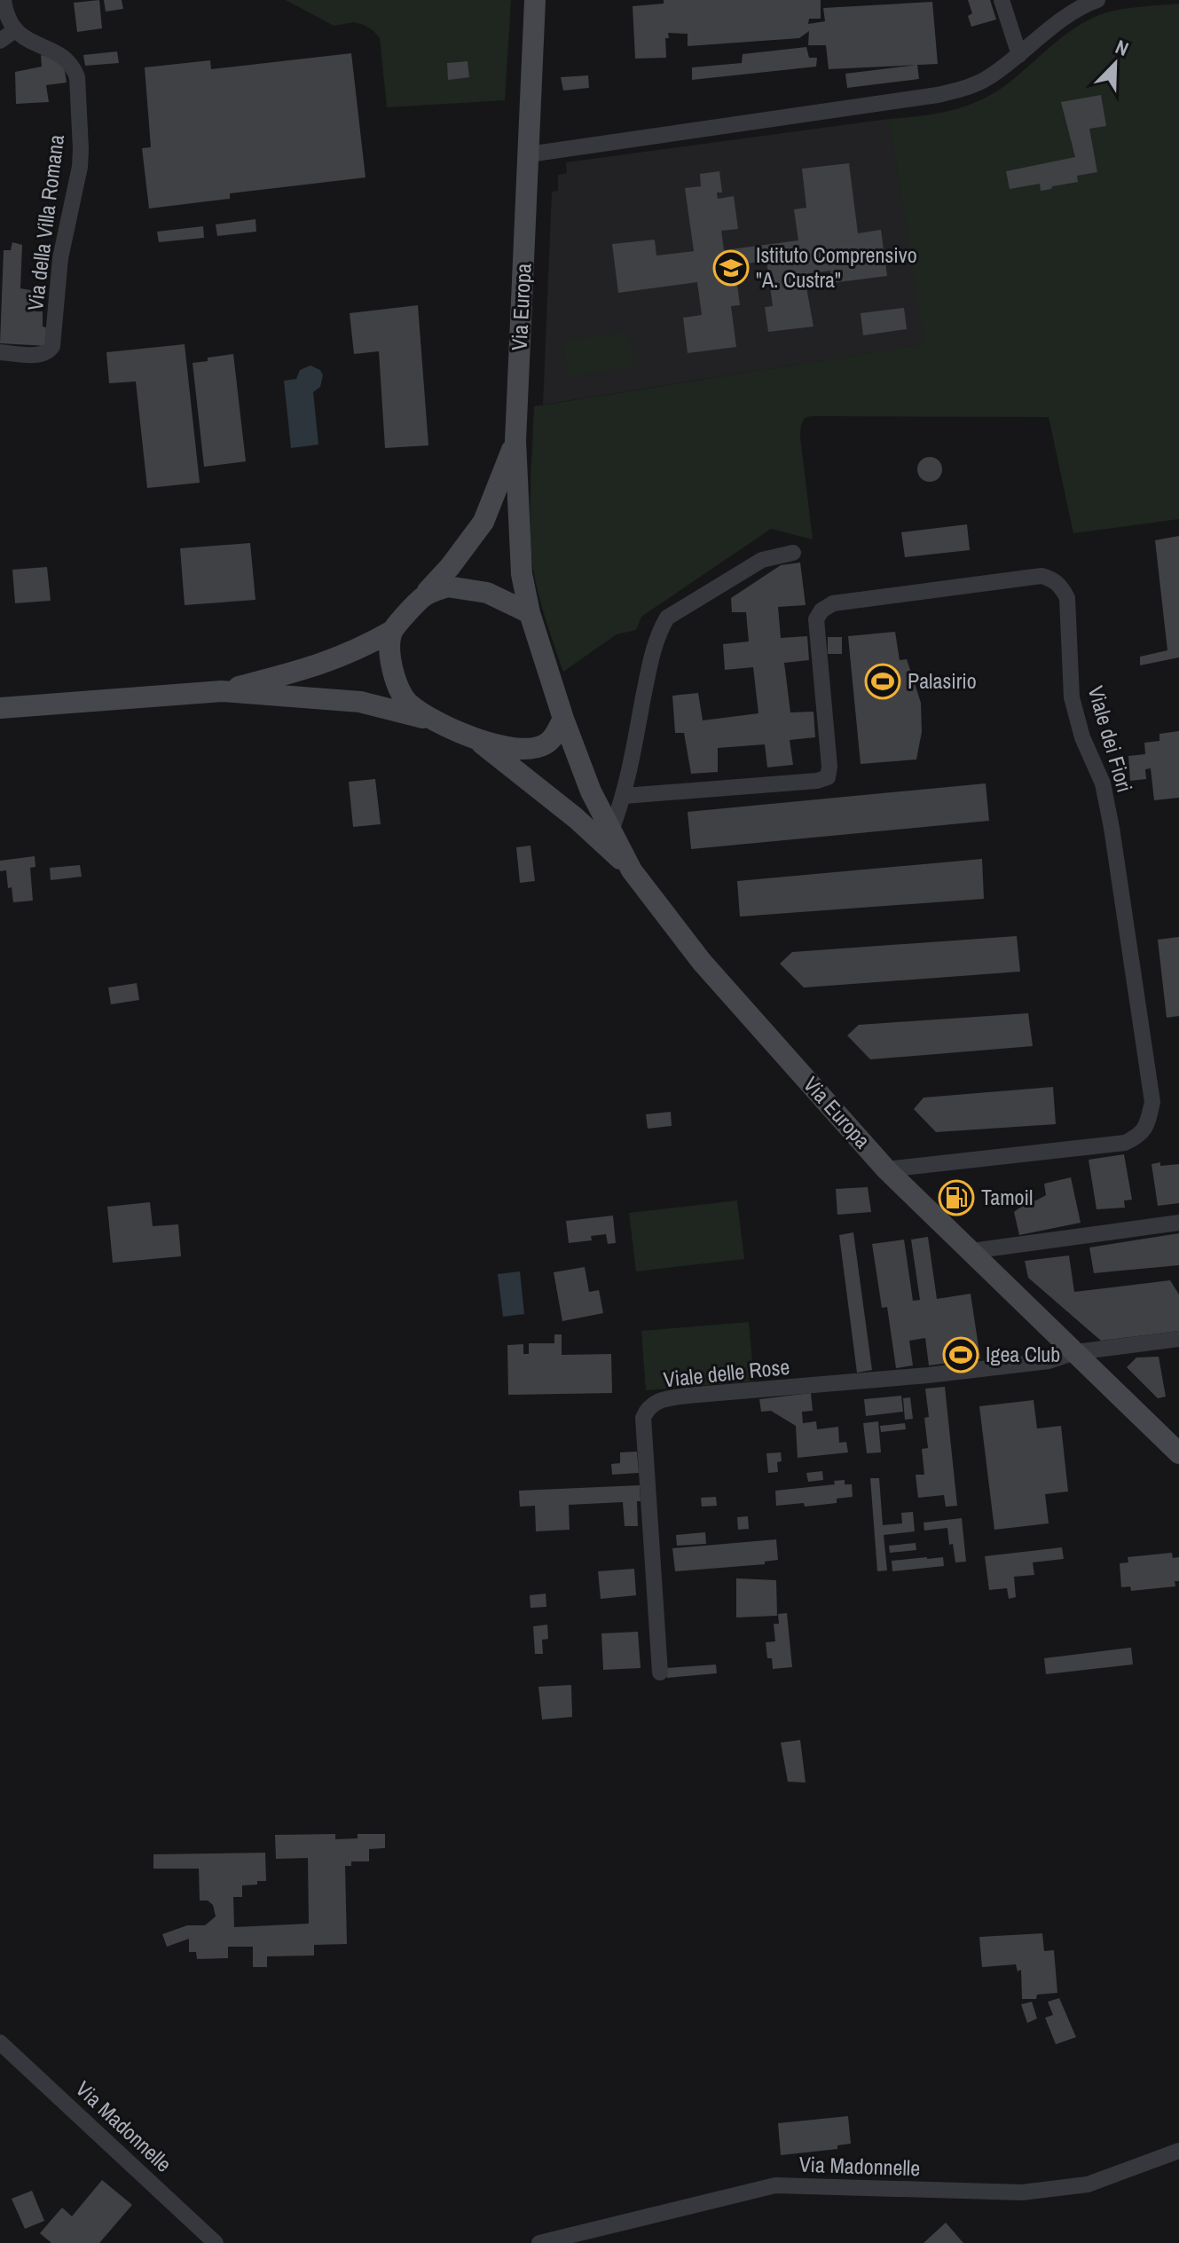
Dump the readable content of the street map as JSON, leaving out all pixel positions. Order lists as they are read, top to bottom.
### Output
{
  "streets": {
    "street": [
      "Via della Villa Romana",
      "Via Europa",
      "Viale dei Fiori",
      "Viale delle Rose",
      "Via Madonnelle"
    ]
  },
  "crossings": [
    ["Via Europa", "Viale dei Fiori"],
    ["Via Europa", "Viale delle Rose"]
  ],
  "places": {
    "school or university": ["Istituto Comprensivo \"A. Custra\""],
    "sports": ["Palasirio", "Igea Club"],
    "fuel station": ["Tamoil"]
  },
  "north": "top right"
}
